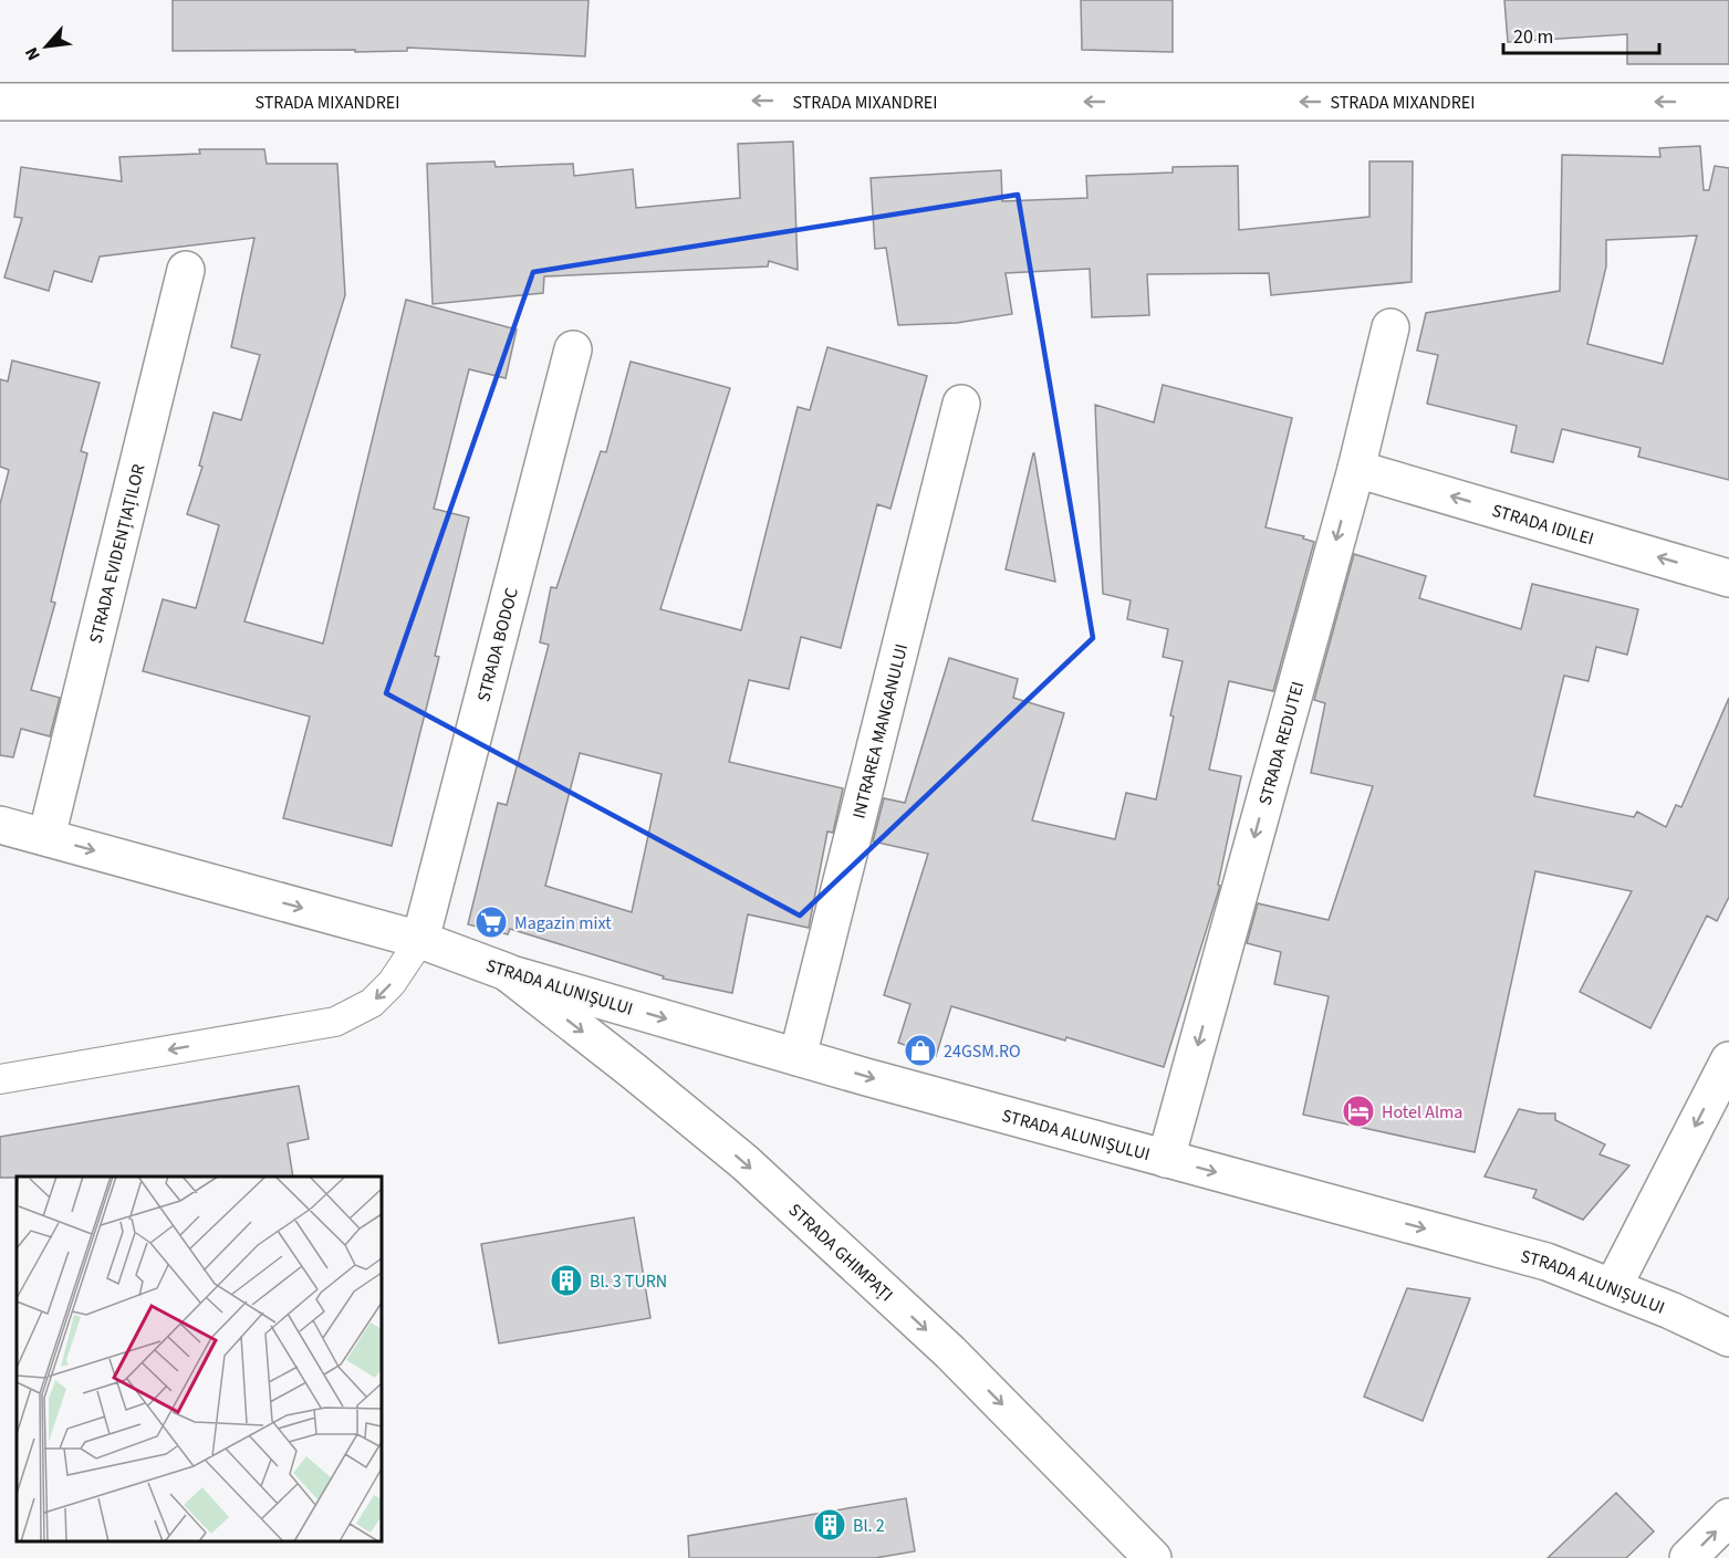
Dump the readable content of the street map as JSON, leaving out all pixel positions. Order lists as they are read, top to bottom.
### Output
{
  "streets": {
    "street": [
      "STRADA MIXANDREI",
      "STRADA IDILEI",
      "STRADA EVIDENȚIAȚILOR",
      "STRADA BODOC",
      "INTRAREA MANGANULUI",
      "STRADA REDUTEI",
      "STRADA ALUNIȘULUI",
      "STRADA GHIMPAȚI"
    ]
  },
  "crossings": [
    ["STRADA IDILEI", "STRADA REDUTEI"],
    ["STRADA EVIDENȚIAȚILOR", "STRADA ALUNIȘULUI"],
    ["STRADA BODOC", "STRADA ALUNIȘULUI"],
    ["INTRAREA MANGANULUI", "STRADA ALUNIȘULUI"],
    ["STRADA REDUTEI", "STRADA ALUNIȘULUI"],
    ["STRADA ALUNIȘULUI", "STRADA GHIMPAȚI"]
  ],
  "one_way": [
    "STRADA MIXANDREI",
    "STRADA IDILEI",
    "STRADA REDUTEI",
    "STRADA ALUNIȘULUI",
    "STRADA GHIMPAȚI"
  ],
  "places": {
    "supermarket": ["Magazin mixt"],
    "shop": ["24GSM.RO"],
    "hotel": ["Hotel Alma"],
    "building": ["Bl. 3 TURN", "Bl. 2"]
  },
  "scale_bar": "20 m",
  "north": "bottom left"
}
